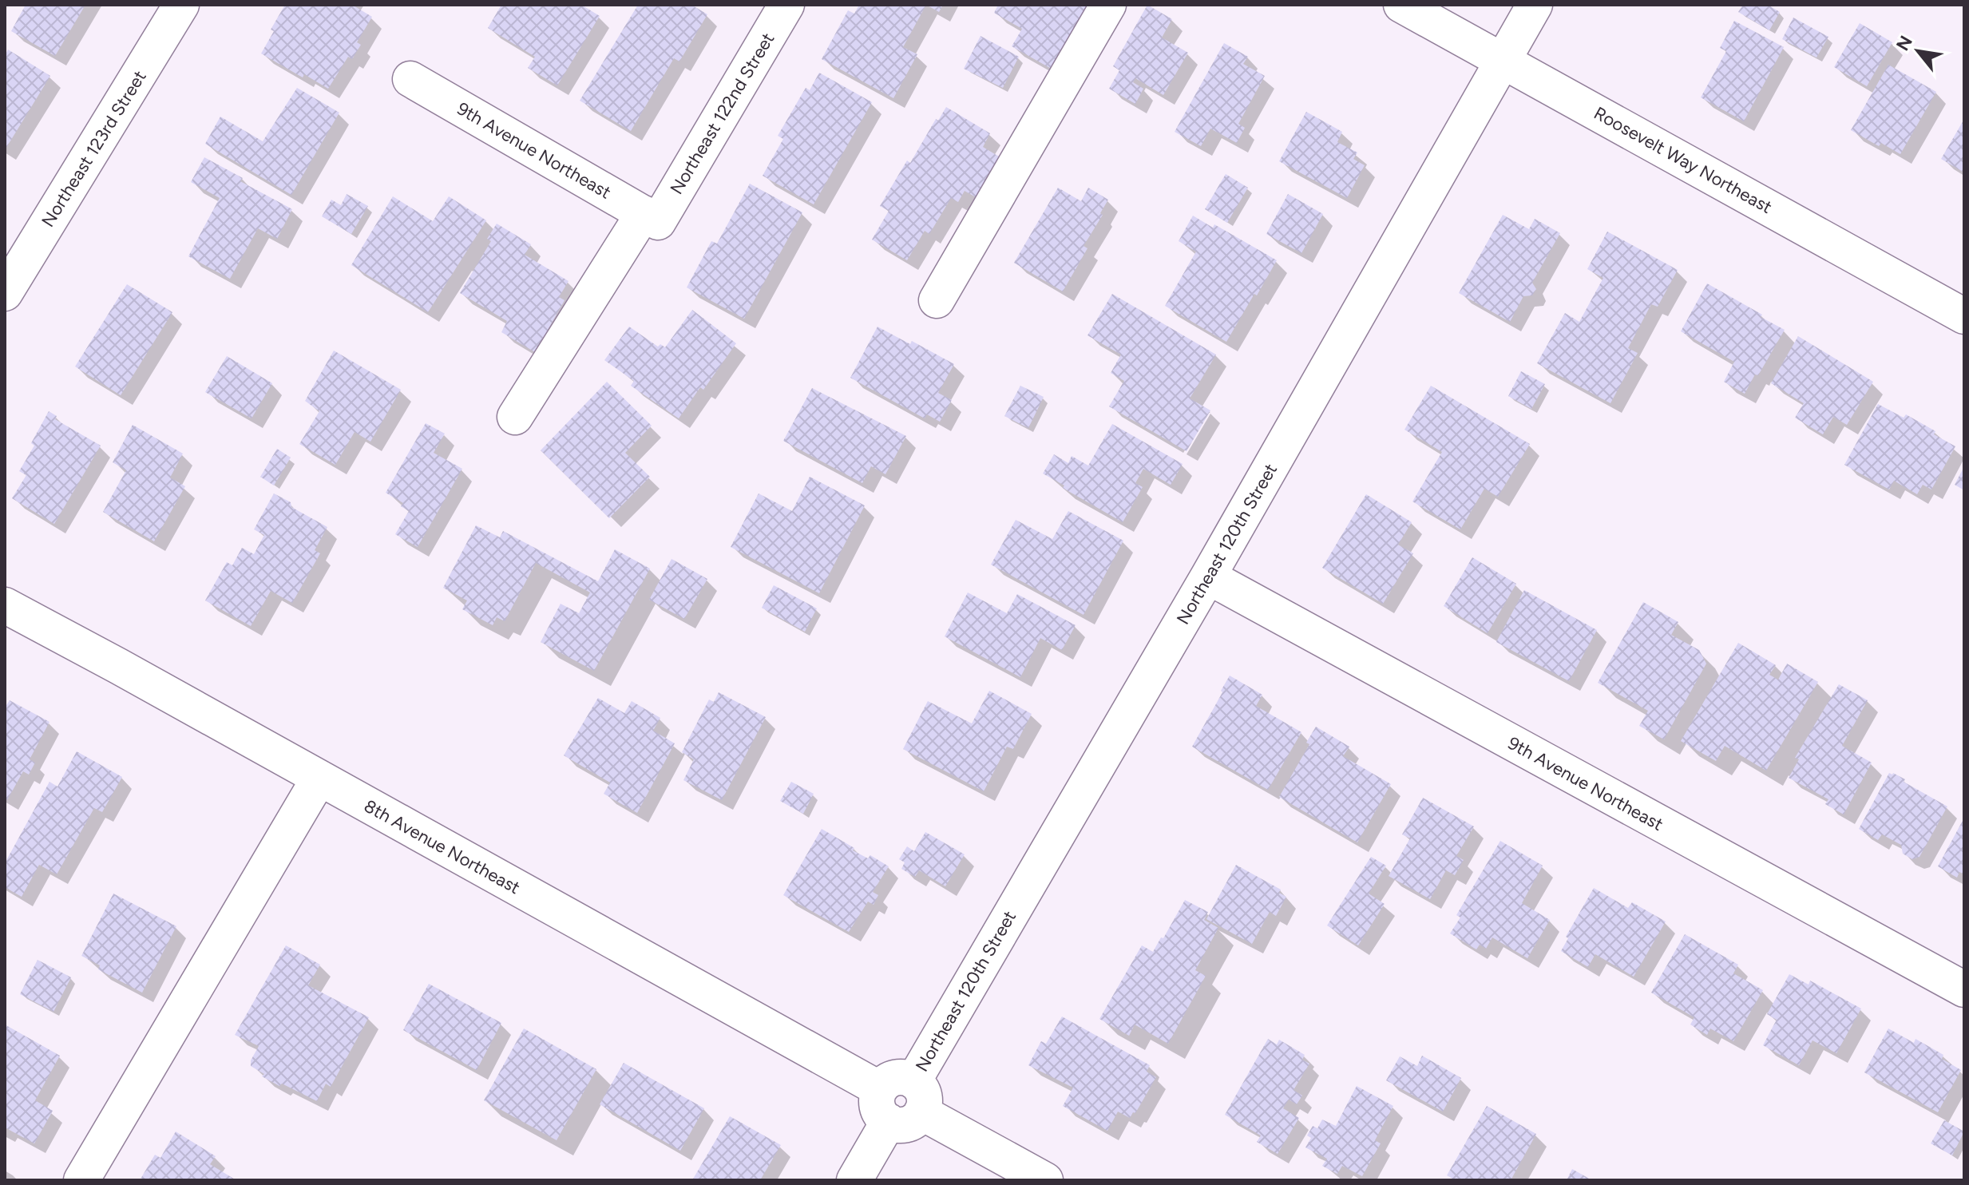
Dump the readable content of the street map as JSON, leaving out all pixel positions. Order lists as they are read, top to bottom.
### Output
{
  "streets": {
    "street": [
      "Northeast 122nd Street",
      "Northeast 123rd Street",
      "9th Avenue Northeast",
      "Roosevelt Way Northeast",
      "Northeast 120th Street",
      "8th Avenue Northeast"
    ]
  },
  "crossings": [
    ["Northeast 122nd Street", "9th Avenue Northeast"],
    ["9th Avenue Northeast", "Northeast 120th Street"],
    ["Roosevelt Way Northeast", "Northeast 120th Street"]
  ],
  "north": "top left"
}
